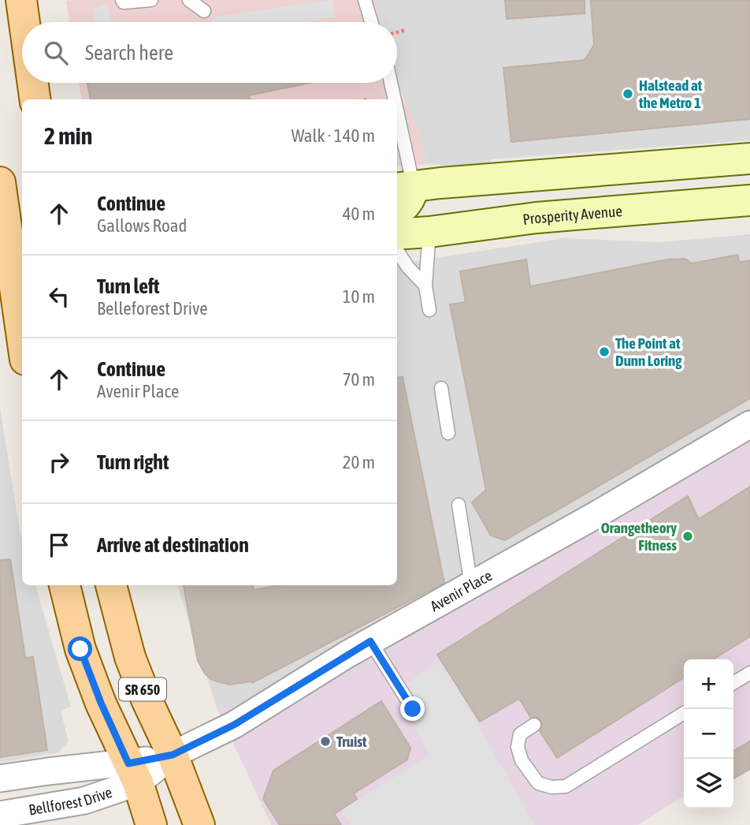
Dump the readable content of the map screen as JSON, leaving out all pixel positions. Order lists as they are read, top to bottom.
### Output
{
  "streets": {
    "main road": ["Prosperity Avenue", "SR 650"],
    "street": ["Avenir Place", "Bellforest Drive"]
  },
  "crossings": [
    ["Avenir Place", "SR 650"],
    ["Avenir Place", "Bellforest Drive"],
    ["SR 650", "Bellforest Drive"]
  ],
  "places": [
    "Halstead at the Metro 1",
    "The Point at Dunn Loring",
    "Orangetheory Fitness",
    "Truist"
  ],
  "page": {
    "search": "Search here",
    "heading": ["2 min", "Walk · 140 m"],
    "list": [
      ["Continue", "Gallows Road", "40 m"],
      ["Turn left", "Belleforest Drive", "10 m"],
      ["Continue", "Avenir Place", "70 m"],
      ["Turn right", "20 m"],
      "Arrive at destination"
    ],
    "map_buttons": ["+", "−"]
  }
}
